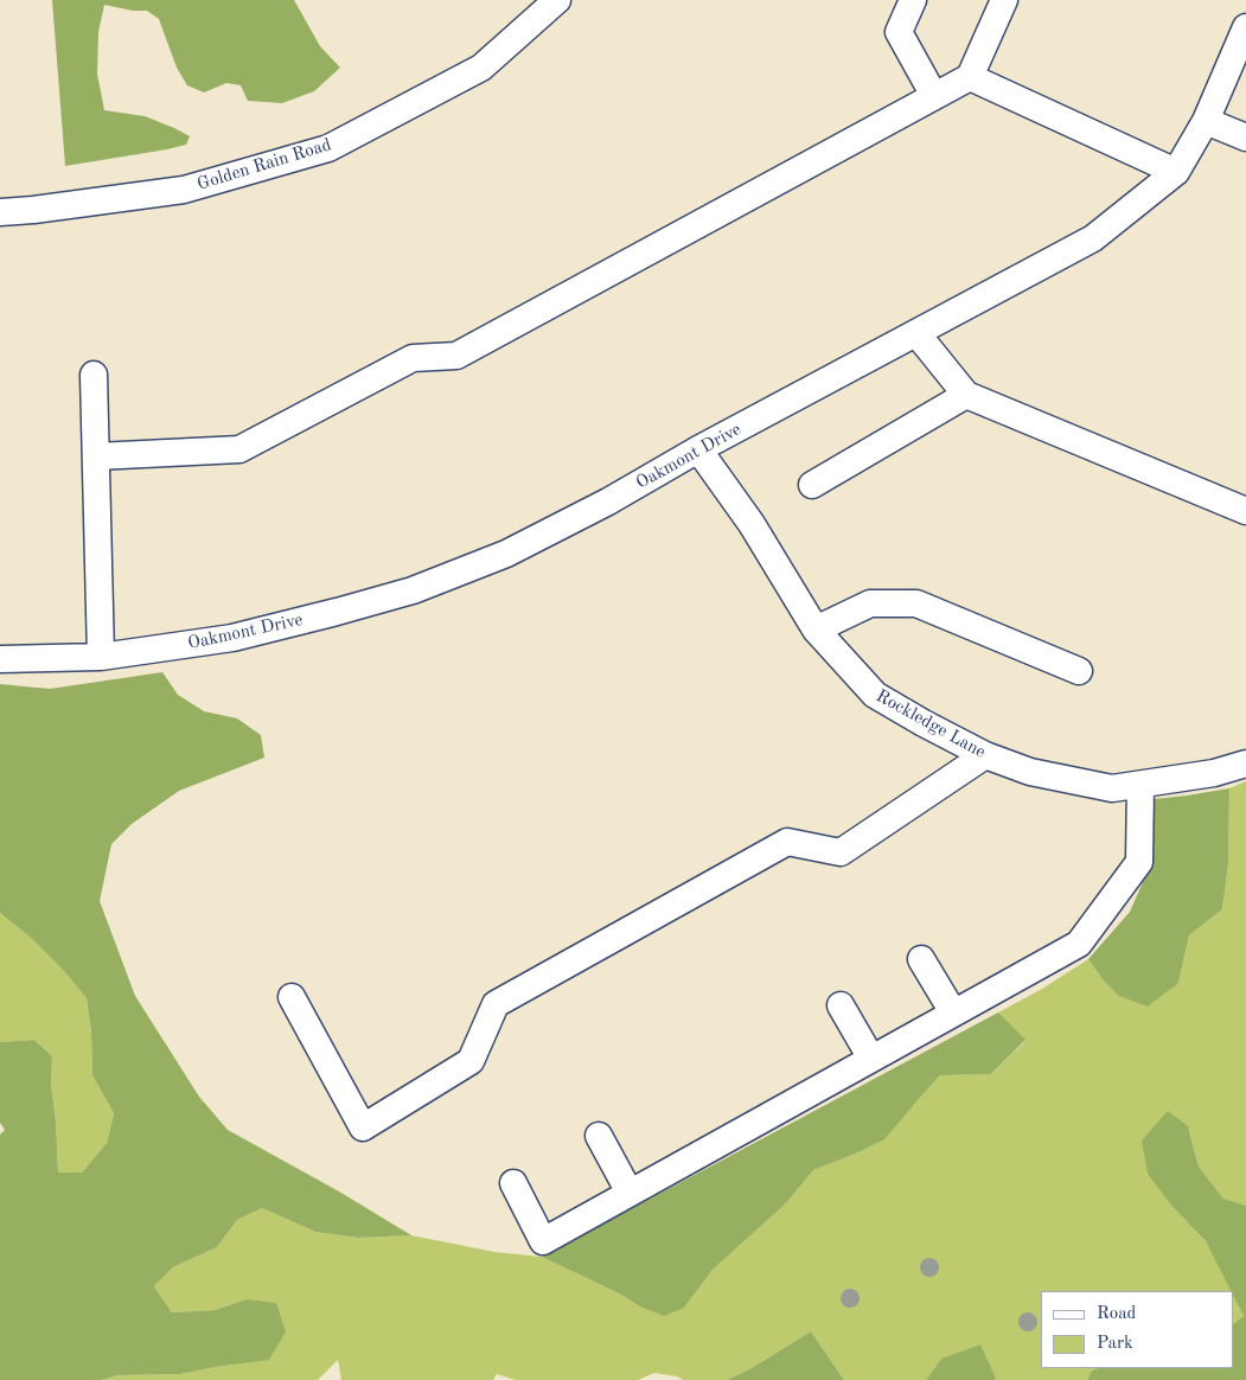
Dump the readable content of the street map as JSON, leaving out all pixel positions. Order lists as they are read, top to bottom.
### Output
{
  "streets": {
    "street": ["Golden Rain Road", "Oakmont Drive", "Rockledge Lane"]
  },
  "crossings": [
    ["Oakmont Drive", "Rockledge Lane"]
  ],
  "legend": ["Road", "Park"]
}
